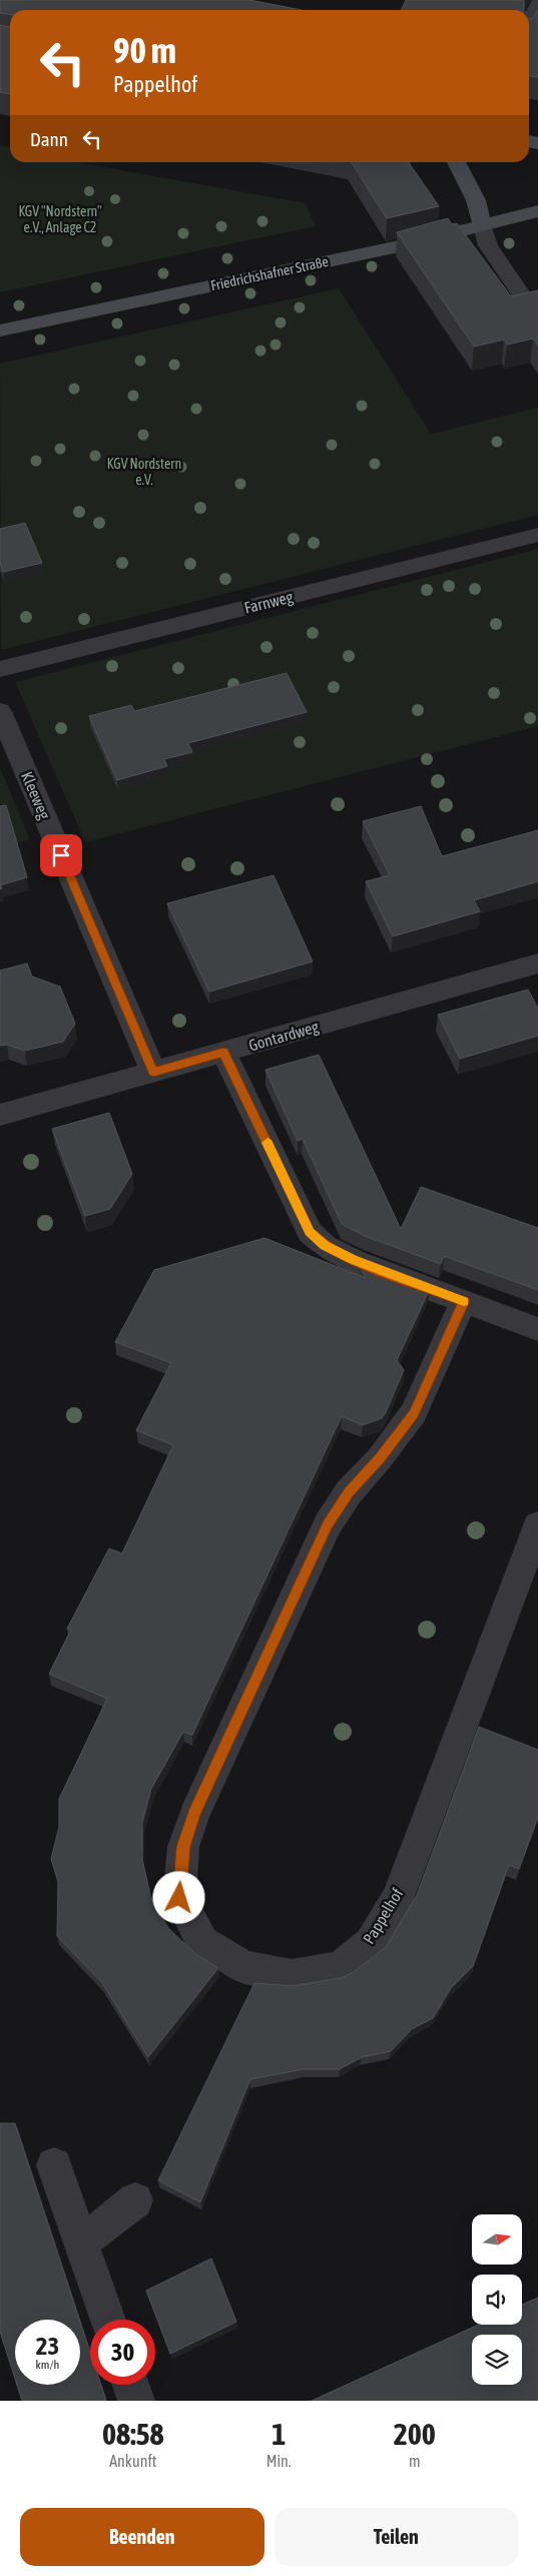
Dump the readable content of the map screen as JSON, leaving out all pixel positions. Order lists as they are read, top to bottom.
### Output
{
  "streets": {
    "main road": ["Friedrichshafner Straße"],
    "street": [
      "Farnweg",
      "Kleeweg",
      "Gontardweg",
      "Pappelhof"
    ]
  },
  "crossings": [
    ["Kleeweg", "Gontardweg"]
  ],
  "parks": ["KGV \"Nordstern\" e.V., Anlage C2", "KGV Nordstern e.V."],
  "north": "right",
  "page": {
    "turn": ["90 m", "Pappelhof"],
    "then": "Dann",
    "speed": "23 km/h",
    "limit": "30",
    "eta": [
      "08:58",
      "Ankunft",
      "1",
      "Min.",
      "200",
      "m"
    ],
    "buttons": ["Beenden", "Teilen"]
  }
}
